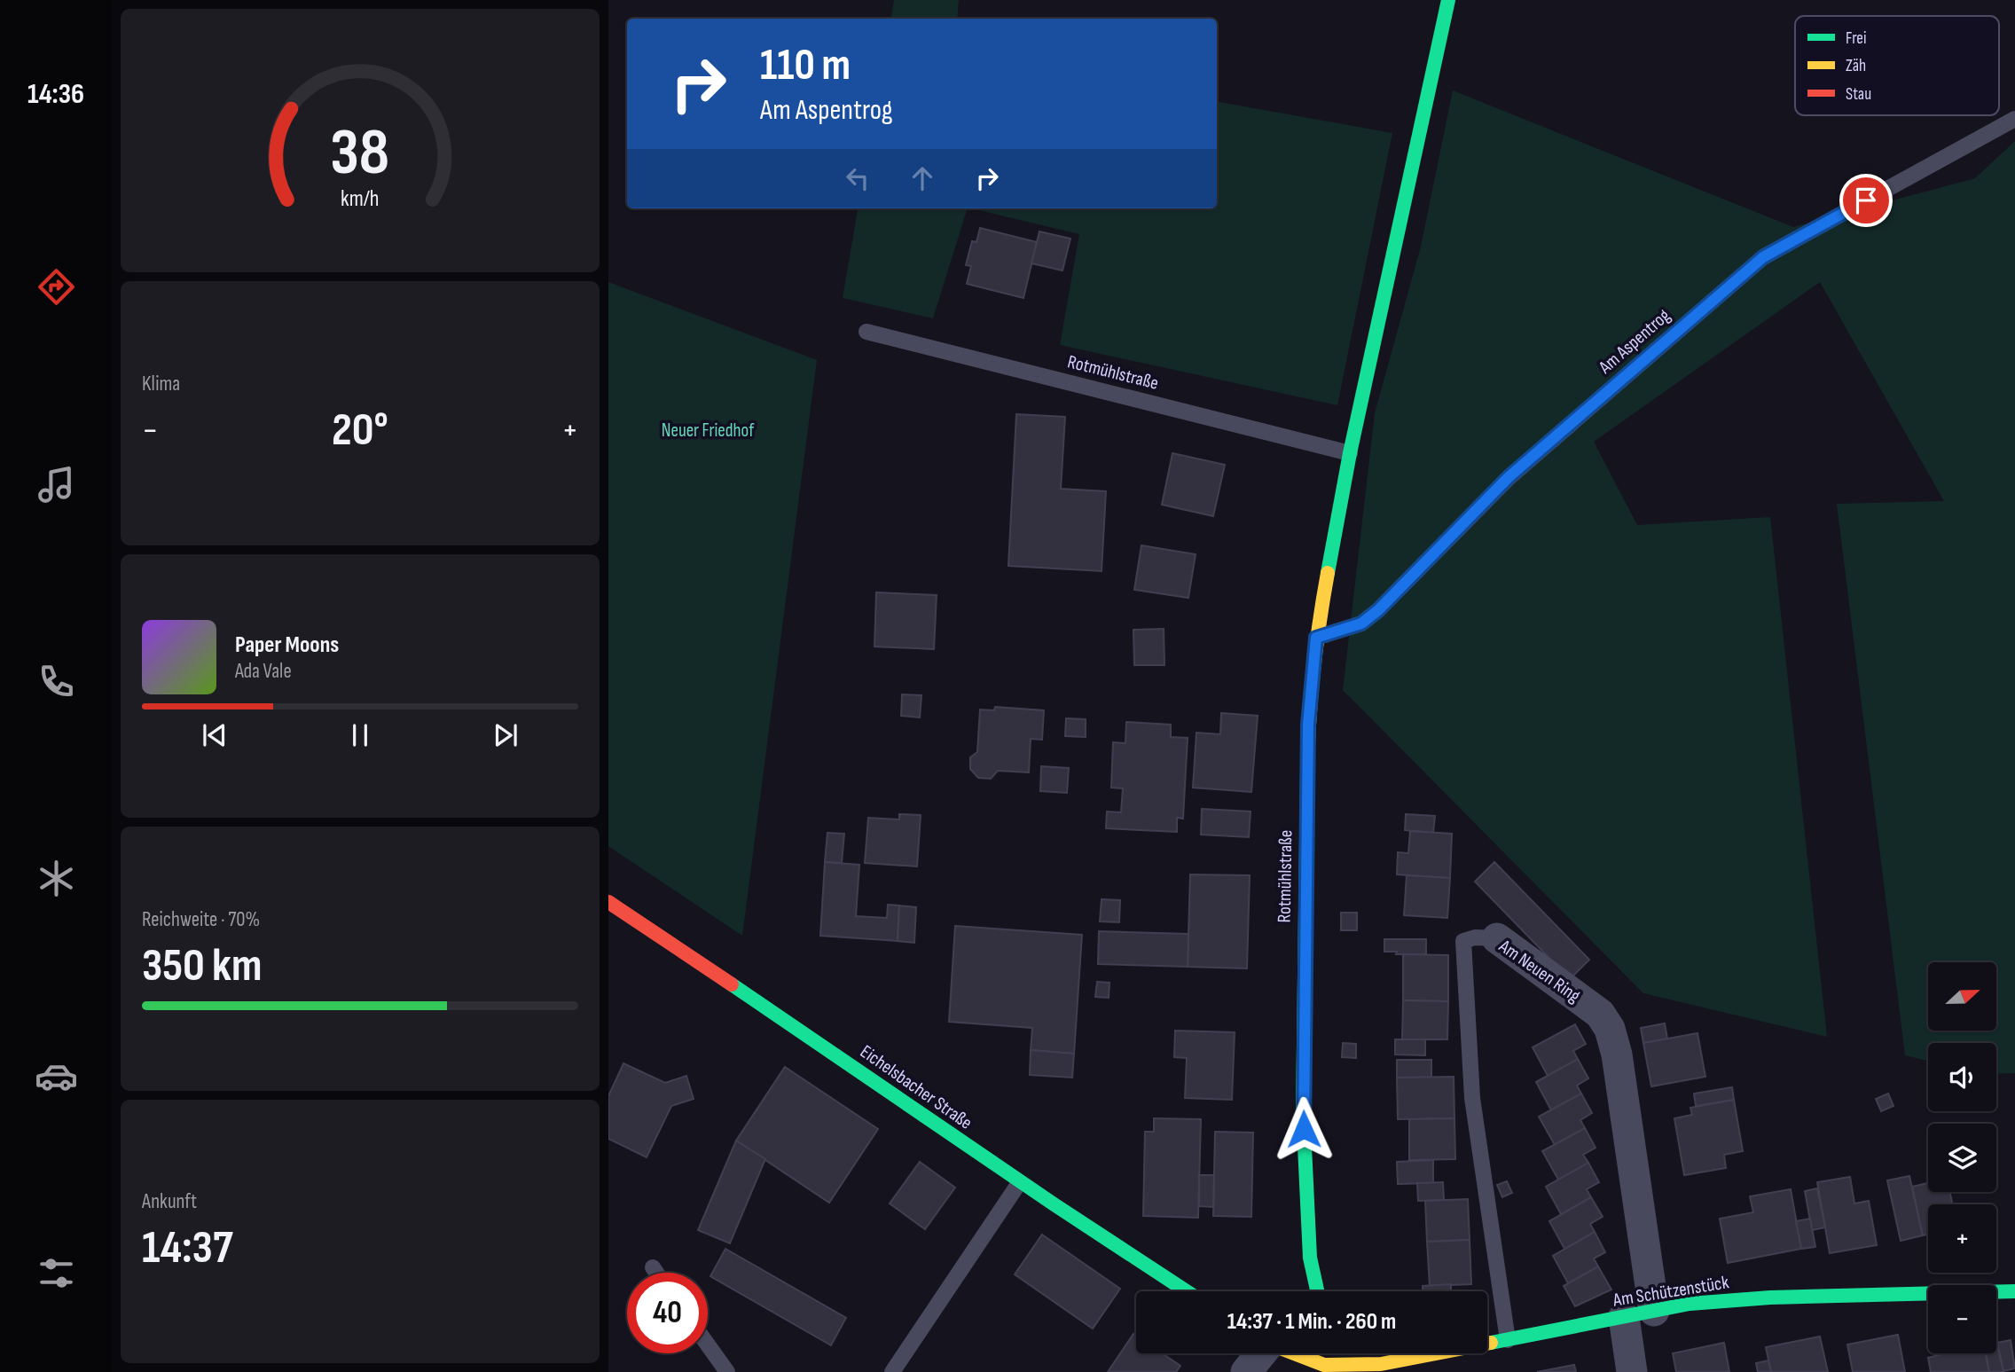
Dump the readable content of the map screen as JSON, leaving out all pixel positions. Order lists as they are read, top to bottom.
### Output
{
  "streets": {
    "street": [
      "Rotmühlstraße",
      "Am Neuen Ring",
      "Eichelsbacher Straße",
      "Am Schützenstück"
    ],
    "lane": ["Am Aspentrog"]
  },
  "crossings": [
    ["Am Aspentrog", "Rotmühlstraße"],
    ["Am Neuen Ring", "Am Schützenstück"]
  ],
  "parks": ["Neuer Friedhof"],
  "legend": ["Frei", "Zäh", "Stau"],
  "north": "right",
  "page": {
    "tabs": "14:36",
    "turn": ["110 m", "Am Aspentrog"],
    "tile": [
      "Klima",
      ["Reichweite · 70%", "350 km"],
      ["Ankunft", "14:37"]
    ],
    "heat": ["−", "20°", "+"],
    "song": ["Paper Moons", "Ada Vale"],
    "map_buttons": ["+", "−"],
    "limit": "40",
    "trip": "14:37 · 1 Min. · 260 m",
    "gauge": ["38", "km/h"]
  }
}
